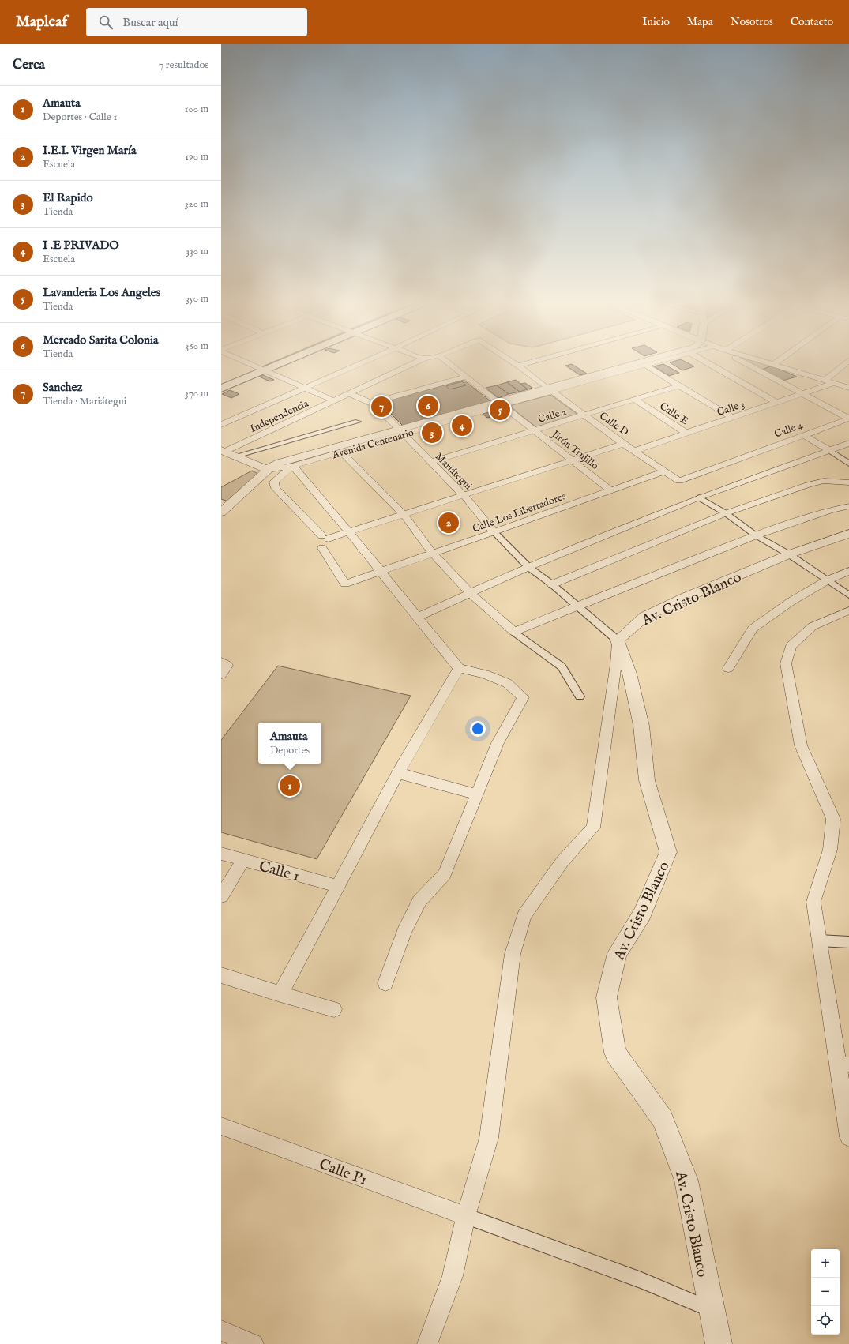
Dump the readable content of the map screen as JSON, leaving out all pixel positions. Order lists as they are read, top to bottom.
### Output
{
  "streets": {
    "street": [
      "Calle 3",
      "Calle E",
      "Calle 2",
      "Independencia",
      "Calle D",
      "Calle 4",
      "Avenida Centenario",
      "Jirón Trujillo",
      "Mariátegui",
      "Calle Los Libertadores",
      "Av. Cristo Blanco",
      "Calle 1",
      "Calle P1"
    ]
  },
  "crossings": [
    ["Calle 3", "Calle E"],
    ["Calle 3", "Calle D"],
    ["Calle E", "Calle 2"],
    ["Calle 2", "Calle D"],
    ["Calle 2", "Jirón Trujillo"],
    ["Calle 2", "Mariátegui"],
    ["Independencia", "Mariátegui"],
    ["Calle D", "Calle 4"],
    ["Calle D", "Avenida Centenario"],
    ["Calle D", "Calle Los Libertadores"],
    ["Calle 4", "Calle Los Libertadores"],
    ["Avenida Centenario", "Jirón Trujillo"],
    ["Avenida Centenario", "Mariátegui"],
    ["Jirón Trujillo", "Calle Los Libertadores"],
    ["Mariátegui", "Calle Los Libertadores"]
  ],
  "page": {
    "header": "Mapleaf",
    "search": "Buscar aquí",
    "nav": [
      "Inicio",
      "Mapa",
      "Nosotros",
      "Contacto"
    ],
    "heading": ["Cerca", "7 resultados"],
    "list": [
      {
        "mark": "1",
        "name": "Amauta",
        "note": "Deportes · Calle 1",
        "value": "100 m"
      },
      {
        "mark": "2",
        "name": "I.E.I. Virgen María",
        "note": "Escuela",
        "value": "190 m"
      },
      {
        "mark": "3",
        "name": "El Rapido",
        "note": "Tienda",
        "value": "320 m"
      },
      {
        "mark": "4",
        "name": "I .E PRIVADO",
        "note": "Escuela",
        "value": "330 m"
      },
      {
        "mark": "5",
        "name": "Lavanderia Los Angeles",
        "note": "Tienda",
        "value": "350 m"
      },
      {
        "mark": "6",
        "name": "Mercado Sarita Colonia",
        "note": "Tienda",
        "value": "360 m"
      },
      {
        "mark": "7",
        "name": "Sanchez",
        "note": "Tienda · Mariátegui",
        "value": "370 m"
      }
    ],
    "pins": [
      "6",
      "7",
      "5",
      "4",
      "3",
      "2",
      "1"
    ],
    "popup": ["Amauta", "Deportes"],
    "map_buttons": ["+", "−"]
  }
}
